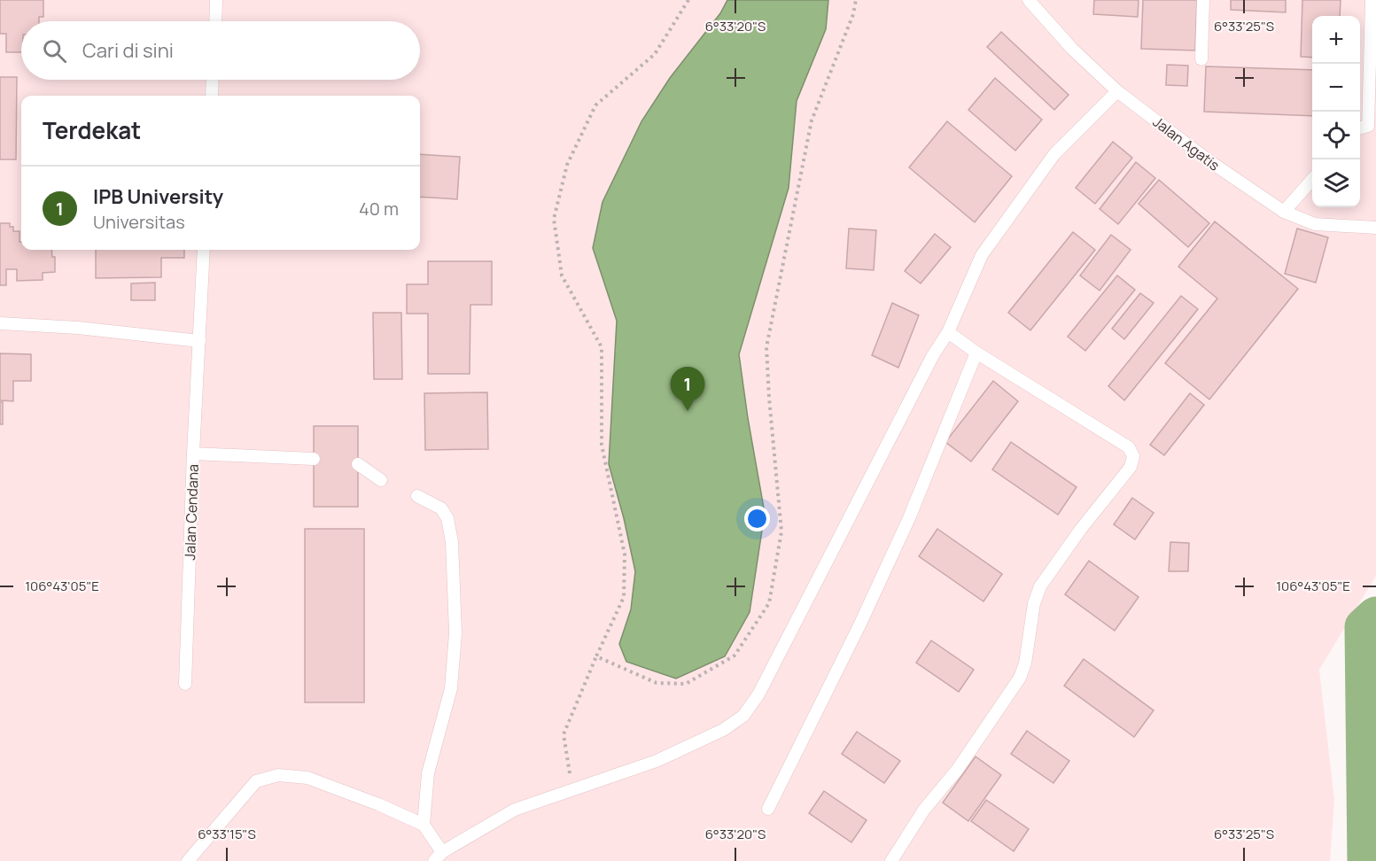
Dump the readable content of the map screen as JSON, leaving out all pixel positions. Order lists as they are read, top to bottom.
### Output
{
  "streets": {
    "lane": ["Jalan Agatis", "Jalan Cendana"]
  },
  "page": {
    "map_buttons": ["+", "−"],
    "search": "Cari di sini",
    "heading": "Terdekat",
    "list": [
      {
        "mark": "1",
        "name": "IPB University",
        "note": "Universitas",
        "value": "40 m"
      }
    ],
    "pins": "1"
  },
  "coordinates": [
    "6°33'20\"S",
    "6°33'25\"S",
    "106°43'05\"E",
    "6°33'15\"S"
  ]
}
